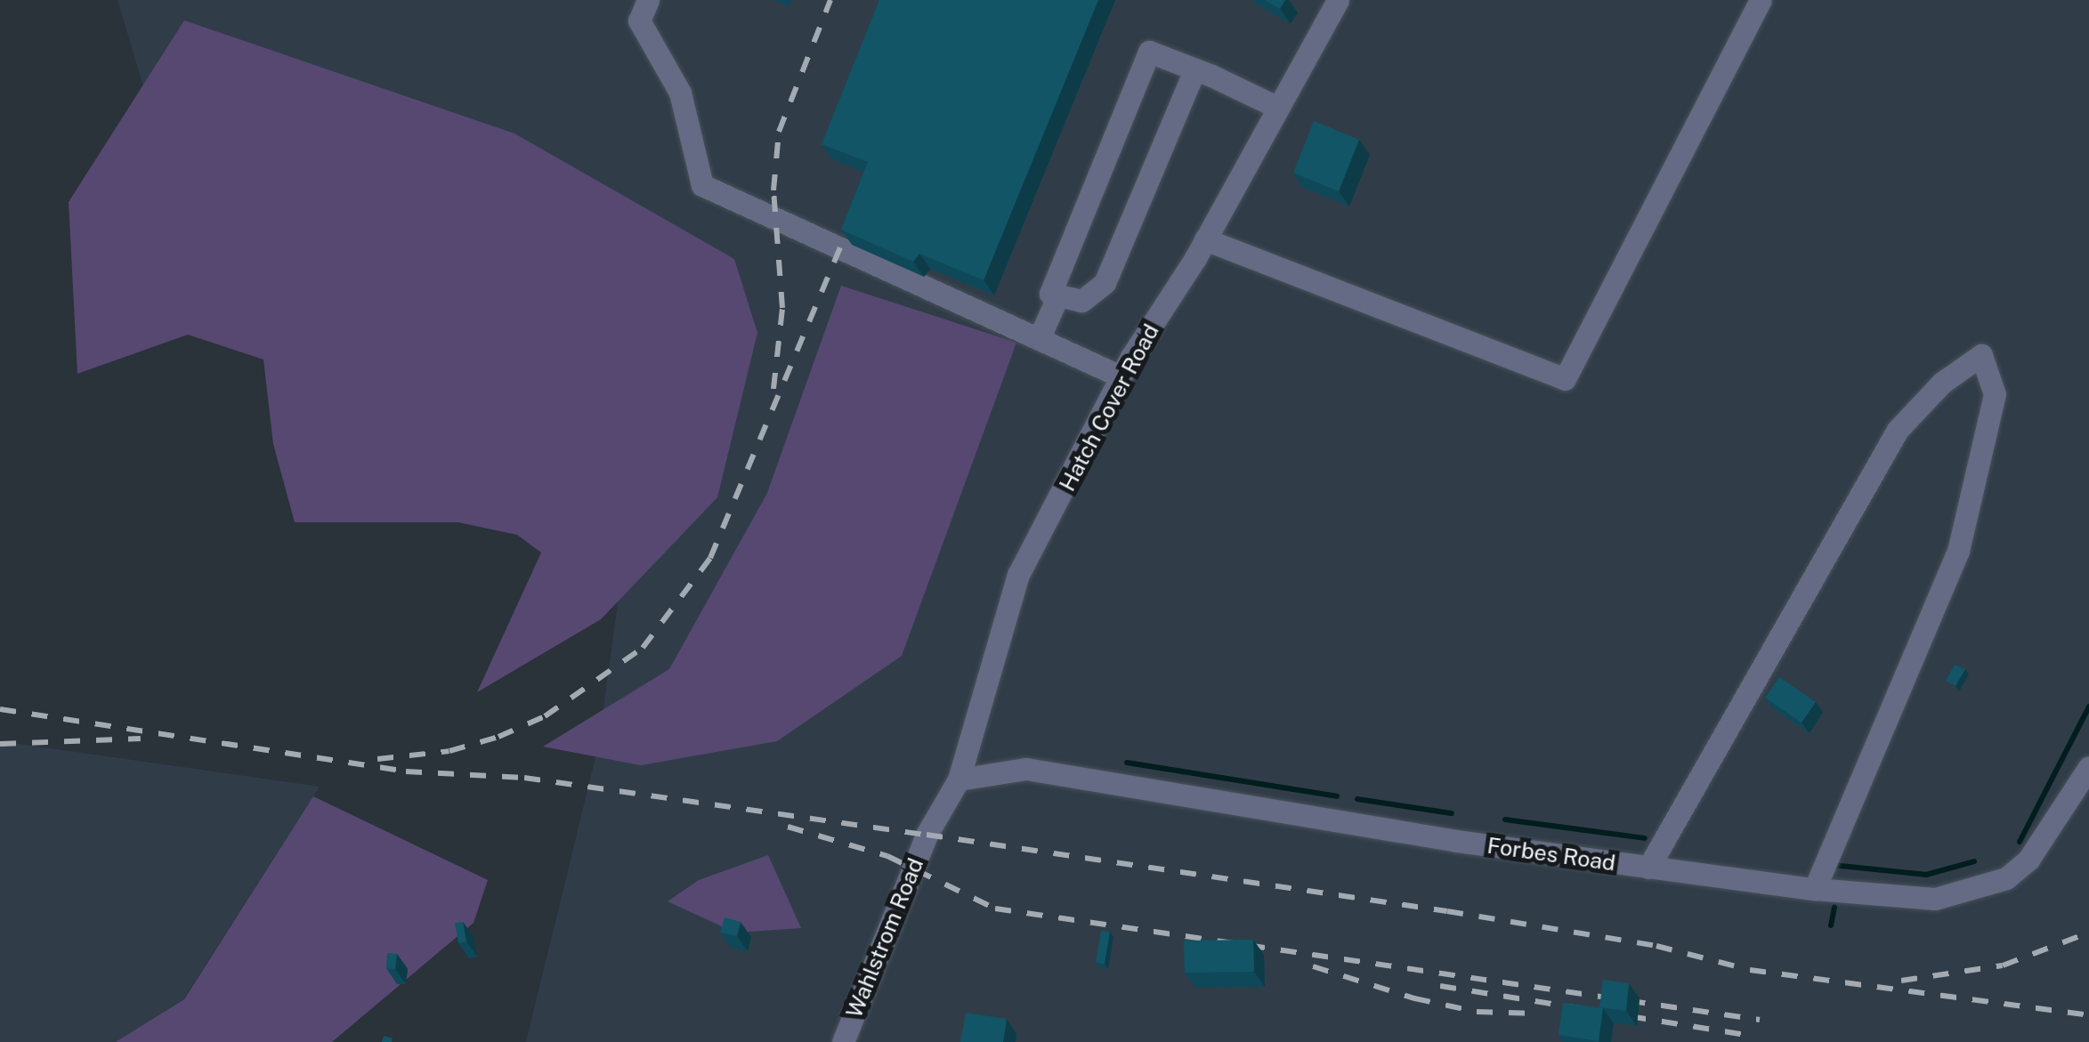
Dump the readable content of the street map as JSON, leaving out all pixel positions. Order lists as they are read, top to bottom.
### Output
{
  "streets": {
    "street": ["Hatch Cover Road", "Forbes Road", "Wahlstrom Road"]
  },
  "crossings": [
    ["Hatch Cover Road", "Forbes Road"],
    ["Hatch Cover Road", "Wahlstrom Road"]
  ]
}
